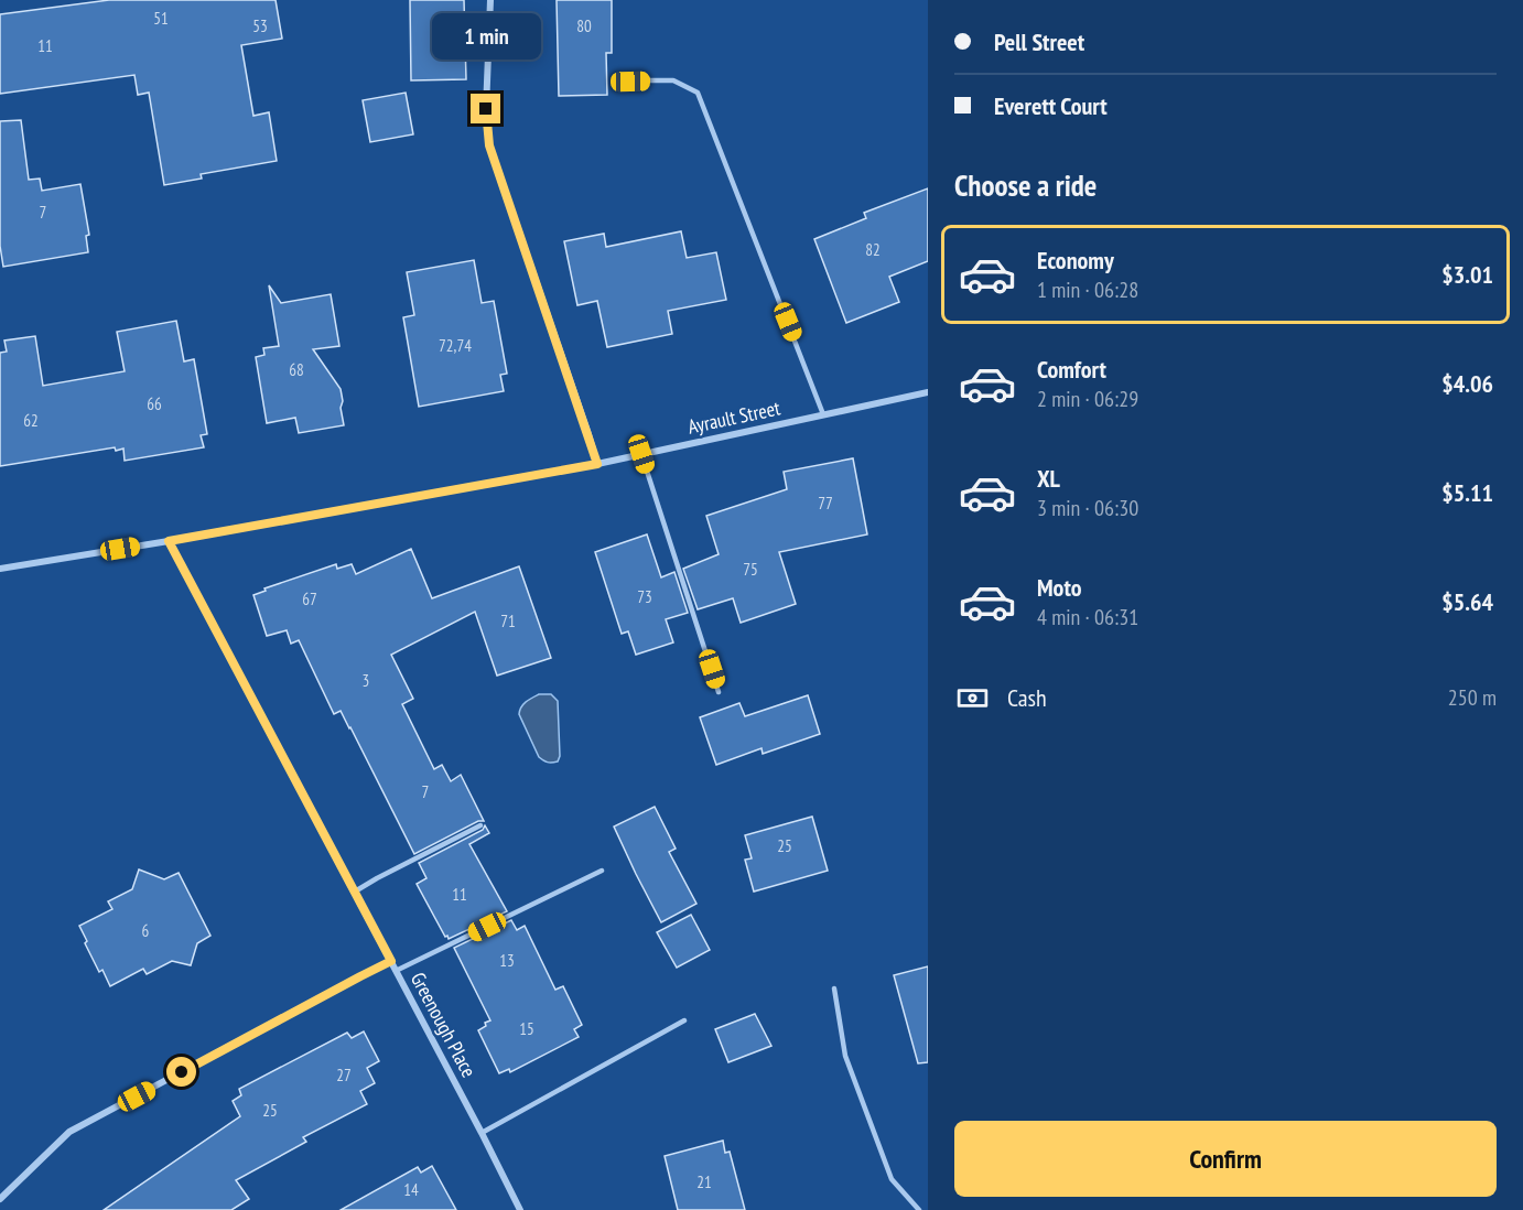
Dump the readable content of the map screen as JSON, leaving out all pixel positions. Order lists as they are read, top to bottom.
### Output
{
  "streets": {
    "street": ["Ayrault Street", "Greenough Place"]
  },
  "crossings": [
    ["Ayrault Street", "Greenough Place"]
  ],
  "house_numbers": [
    "51",
    "53",
    "80",
    "11",
    "7",
    "82",
    "72,74",
    "68",
    "66",
    "62",
    "77",
    "75",
    "73",
    "67",
    "71",
    "3",
    "7",
    "25",
    "11",
    "6",
    "13",
    "15",
    "27",
    "25",
    "21",
    "14"
  ],
  "page": {
    "banner": ["Pell Street", "Everett Court"],
    "bubble": "1 min",
    "heading": "Choose a ride",
    "list": [
      {
        "name": "Economy",
        "note": "1 min · 06:28",
        "value": "$3.01"
      },
      {
        "name": "Comfort",
        "note": "2 min · 06:29",
        "value": "$4.06"
      },
      {
        "name": "XL",
        "note": "3 min · 06:30",
        "value": "$5.11"
      },
      {
        "name": "Moto",
        "note": "4 min · 06:31",
        "value": "$5.64"
      }
    ],
    "pay": ["Cash", "250 m"],
    "buttons": "Confirm"
  }
}
